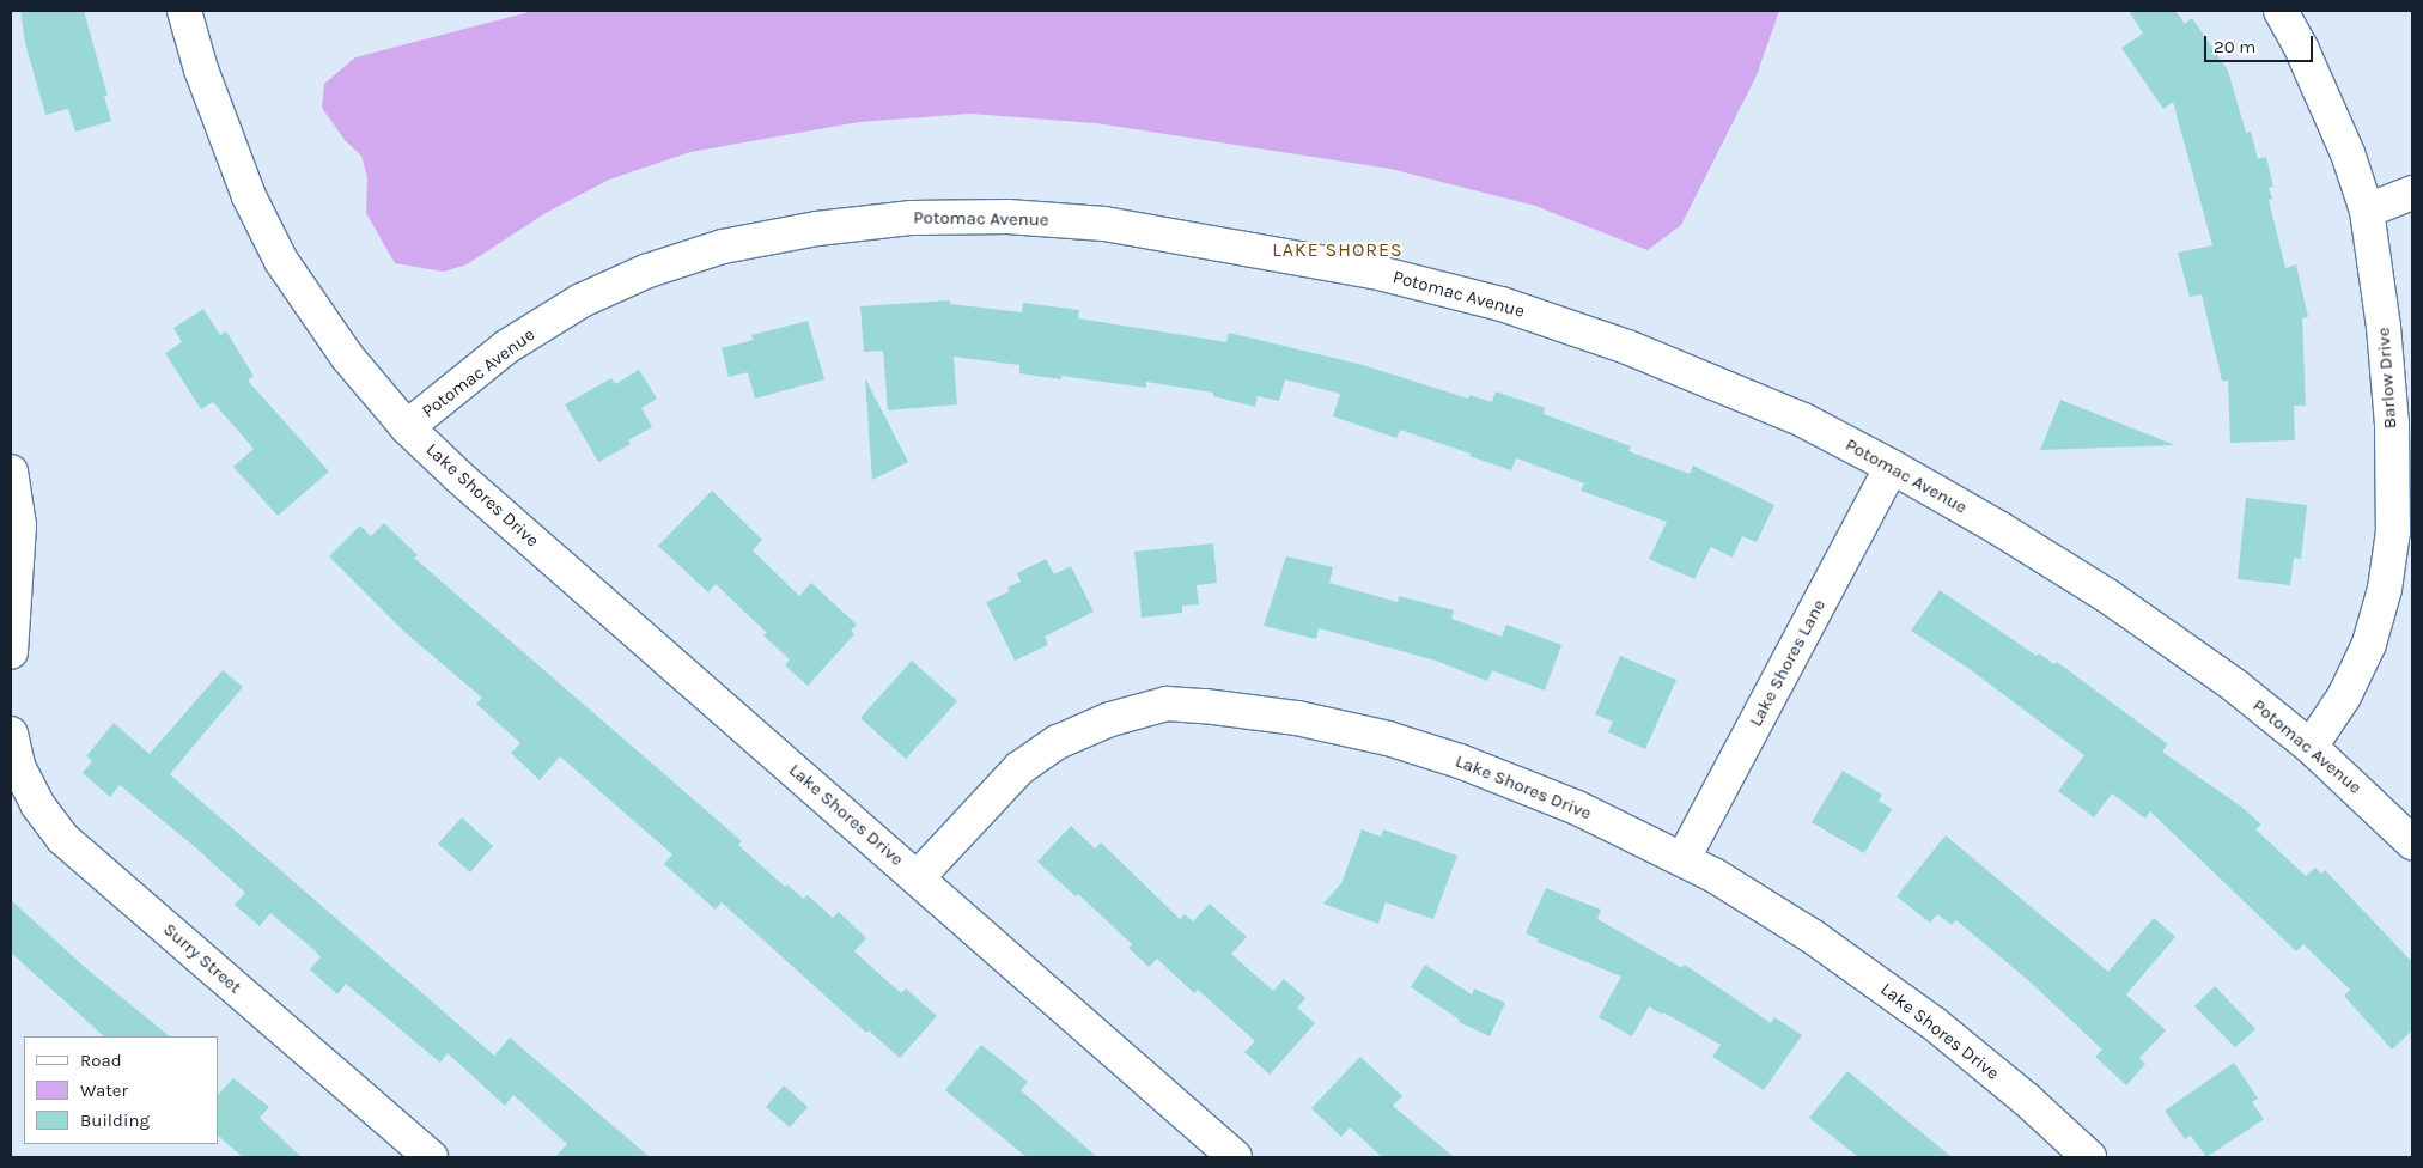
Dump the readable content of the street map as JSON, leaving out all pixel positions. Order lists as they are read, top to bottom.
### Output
{
  "streets": {
    "street": [
      "Potomac Avenue",
      "Barlow Drive",
      "Lake Shores Drive",
      "Lake Shores Lane",
      "Surry Street"
    ]
  },
  "crossings": [
    ["Potomac Avenue", "Barlow Drive"],
    ["Potomac Avenue", "Lake Shores Drive"],
    ["Potomac Avenue", "Lake Shores Lane"],
    ["Lake Shores Drive", "Lake Shores Lane"]
  ],
  "districts": ["LAKE SHORES"],
  "legend": ["Road", "Water", "Building"],
  "scale_bar": "20 m"
}
